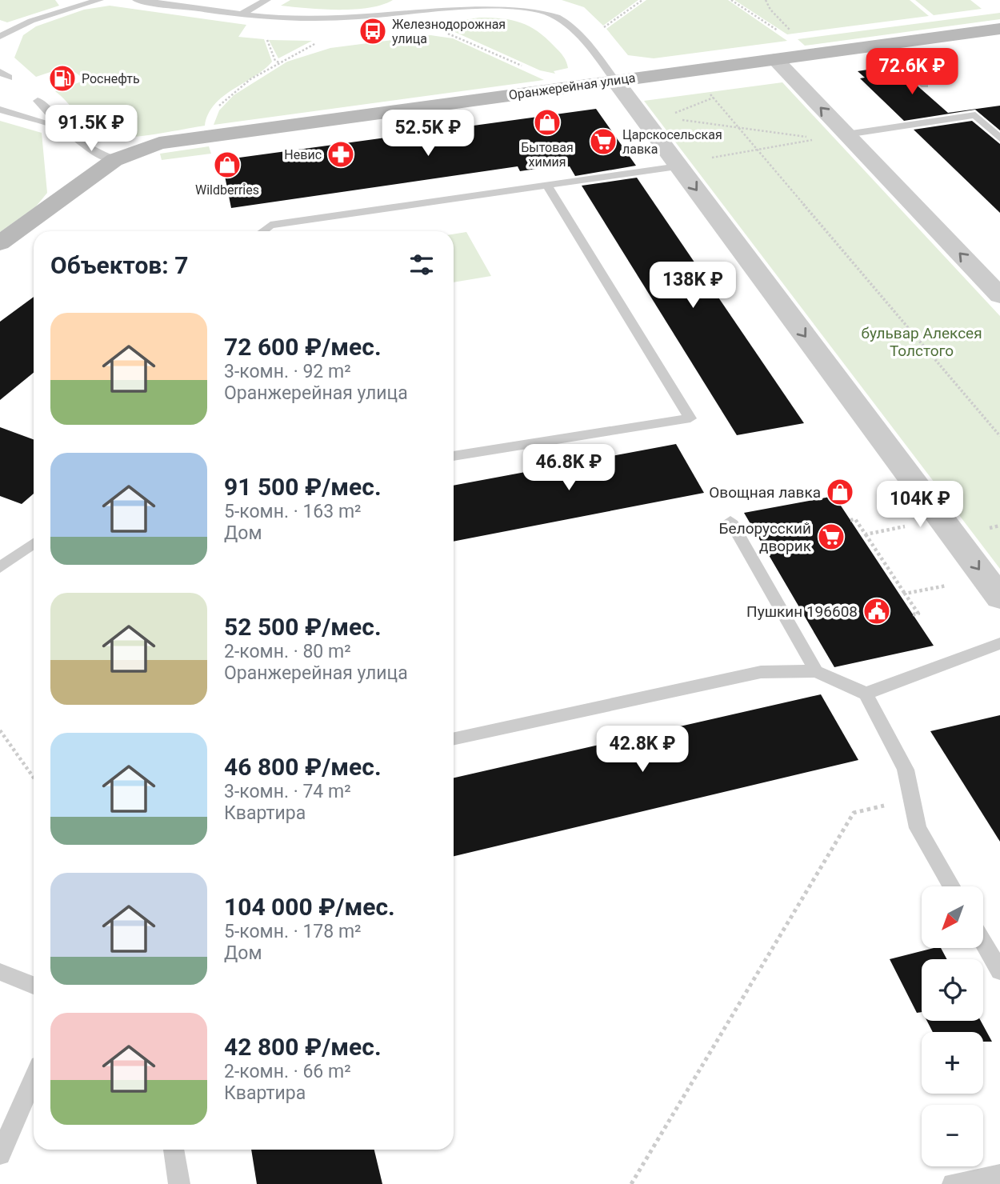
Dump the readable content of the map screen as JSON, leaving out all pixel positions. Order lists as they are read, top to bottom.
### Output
{
  "streets": {
    "street": ["Оранжерейная улица"]
  },
  "parks": ["бульвар Алексея Толстого"],
  "places": {
    "bus stop": ["Железнодорожная улица"],
    "fuel station": ["Роснефть"],
    "shop": ["Бытовая химия", "Wildberries", "Овощная лавка"],
    "supermarket": ["Царскосельская лавка", "Белорусский дворик"],
    "pharmacy": ["Невис"],
    "public building": ["Пушкин 196608"]
  },
  "north": "bottom left",
  "page": {
    "price": [
      "72.6K ₽",
      "91.5K ₽",
      "52.5K ₽",
      "138K ₽",
      "46.8K ₽",
      "104K ₽",
      "42.8K ₽"
    ],
    "heading": "Объектов: 7",
    "list": [
      {
        "name": "72 600 ₽/мес.",
        "note": "3-комн. · 92 m² · Оранжерейная улица"
      },
      {
        "name": "91 500 ₽/мес.",
        "note": "5-комн. · 163 m² · Дом"
      },
      {
        "name": "52 500 ₽/мес.",
        "note": "2-комн. · 80 m² · Оранжерейная улица"
      },
      {
        "name": "46 800 ₽/мес.",
        "note": "3-комн. · 74 m² · Квартира"
      },
      {
        "name": "104 000 ₽/мес.",
        "note": "5-комн. · 178 m² · Дом"
      },
      {
        "name": "42 800 ₽/мес.",
        "note": "2-комн. · 66 m² · Квартира"
      }
    ],
    "map_buttons": ["+", "−"]
  }
}
